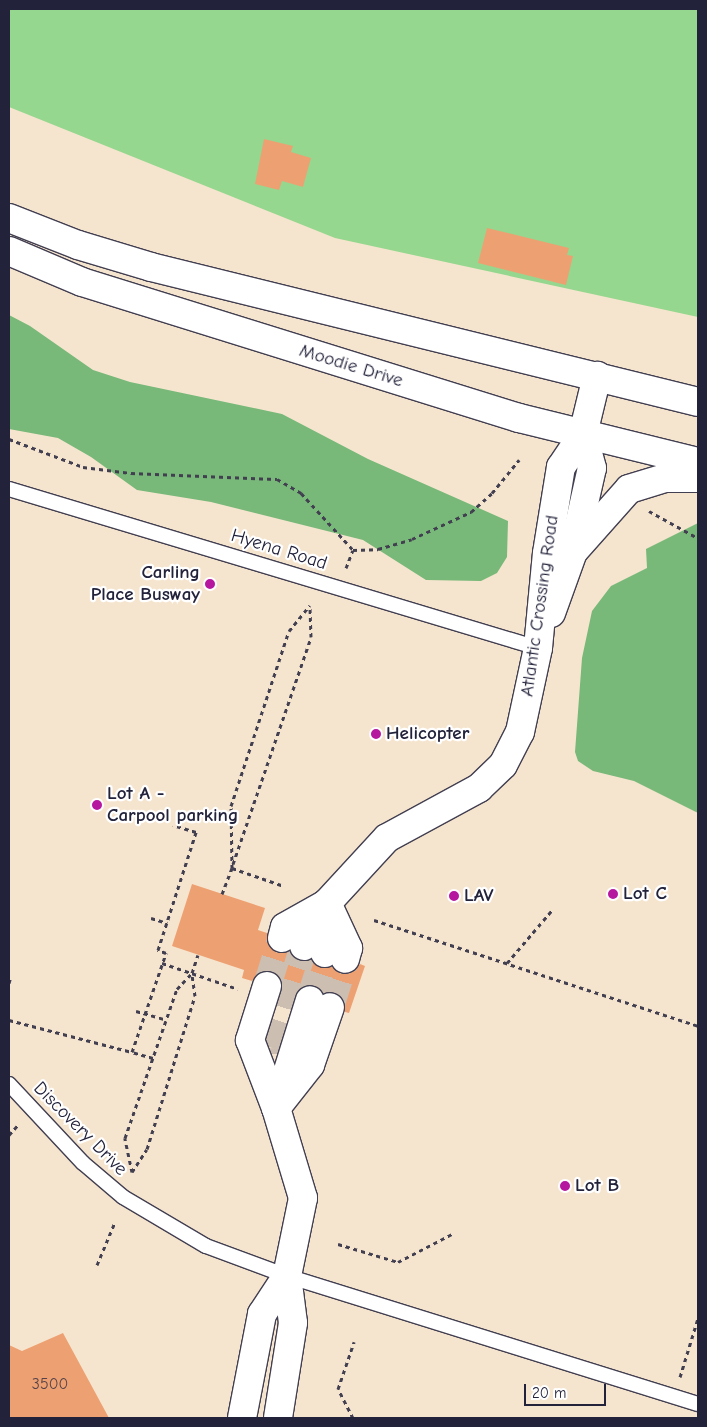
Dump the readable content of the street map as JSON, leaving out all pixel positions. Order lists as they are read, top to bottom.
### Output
{
  "streets": {
    "street": ["Moodie Drive", "Atlantic Crossing Road"],
    "lane": ["Hyena Road", "Discovery Drive"]
  },
  "crossings": [
    ["Moodie Drive", "Atlantic Crossing Road"],
    ["Hyena Road", "Atlantic Crossing Road"]
  ],
  "places": [
    "Carling Place Busway",
    "Helicopter",
    "Lot A - Carpool parking",
    "Lot C",
    "LAV",
    "Lot B"
  ],
  "house_numbers": ["3500"],
  "scale_bar": "20 m"
}
